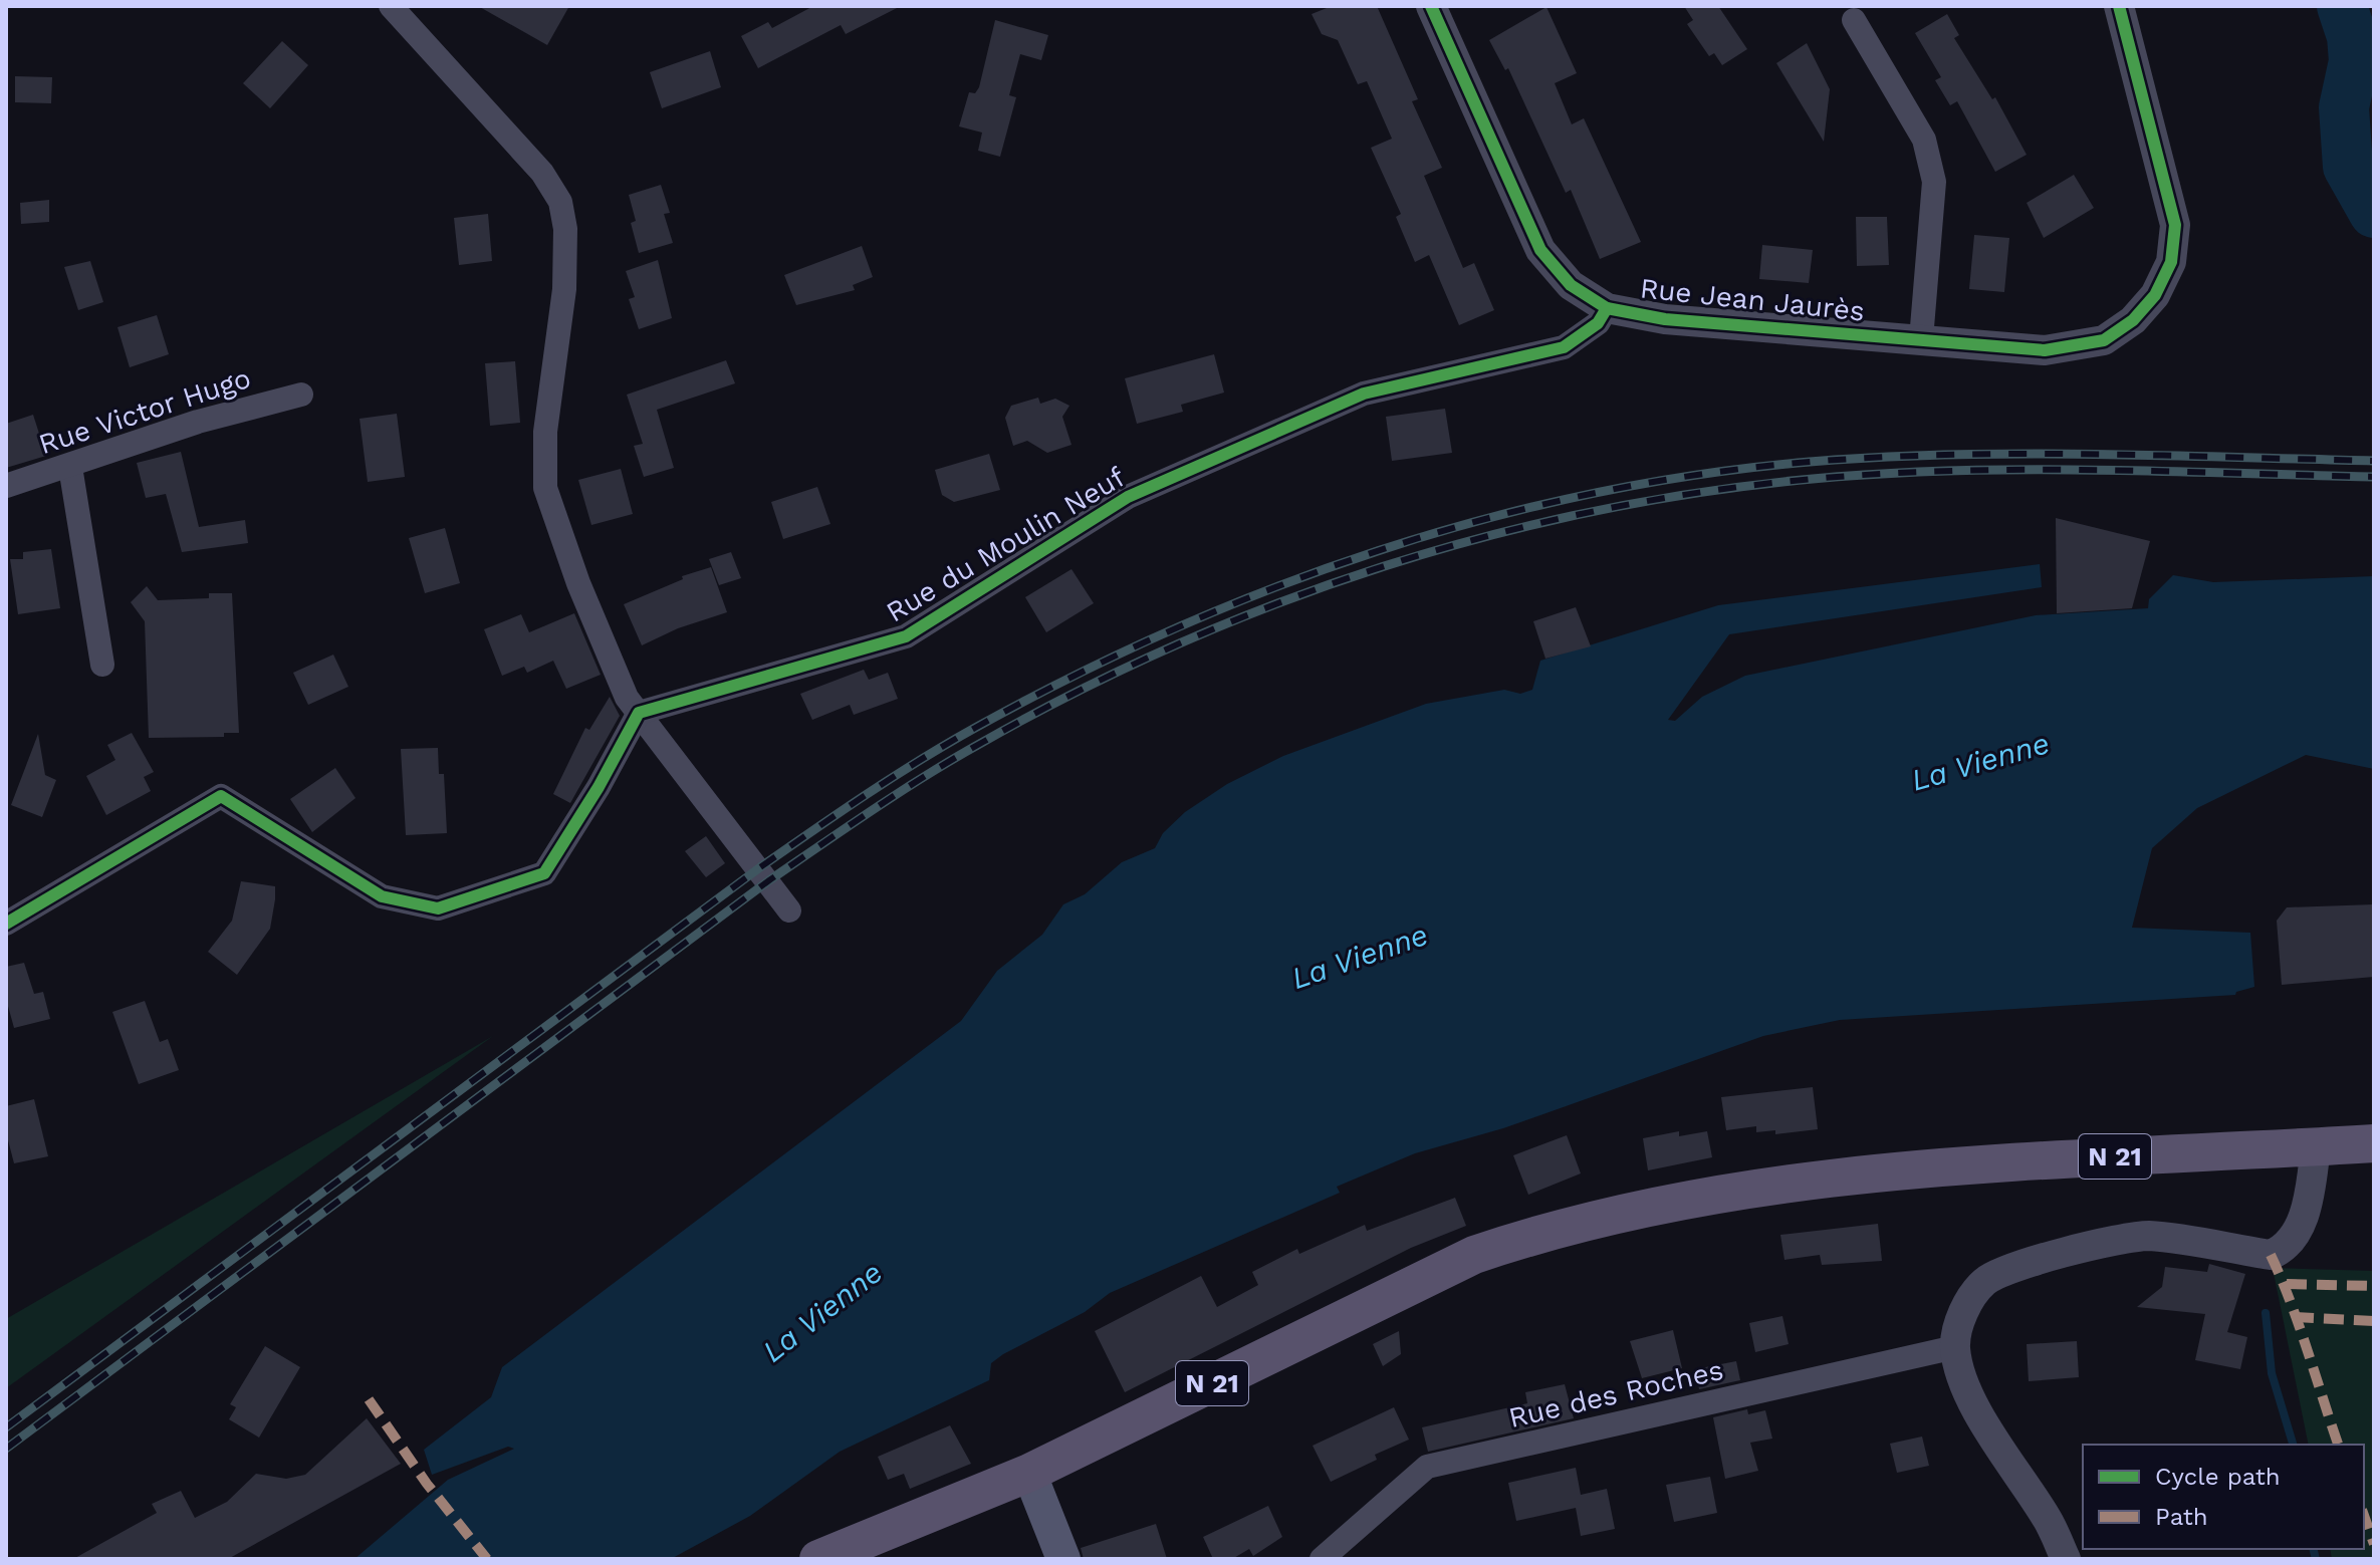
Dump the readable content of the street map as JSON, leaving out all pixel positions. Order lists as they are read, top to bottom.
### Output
{
  "streets": {
    "main road": ["N 21"],
    "street": [
      "Rue Jean Jaurès",
      "Rue Victor Hugo",
      "Rue du Moulin Neuf",
      "Rue des Roches"
    ]
  },
  "crossings": [
    ["Rue Jean Jaurès", "Rue du Moulin Neuf"]
  ],
  "water": ["La Vienne"],
  "legend": ["Cycle path", "Path"]
}
